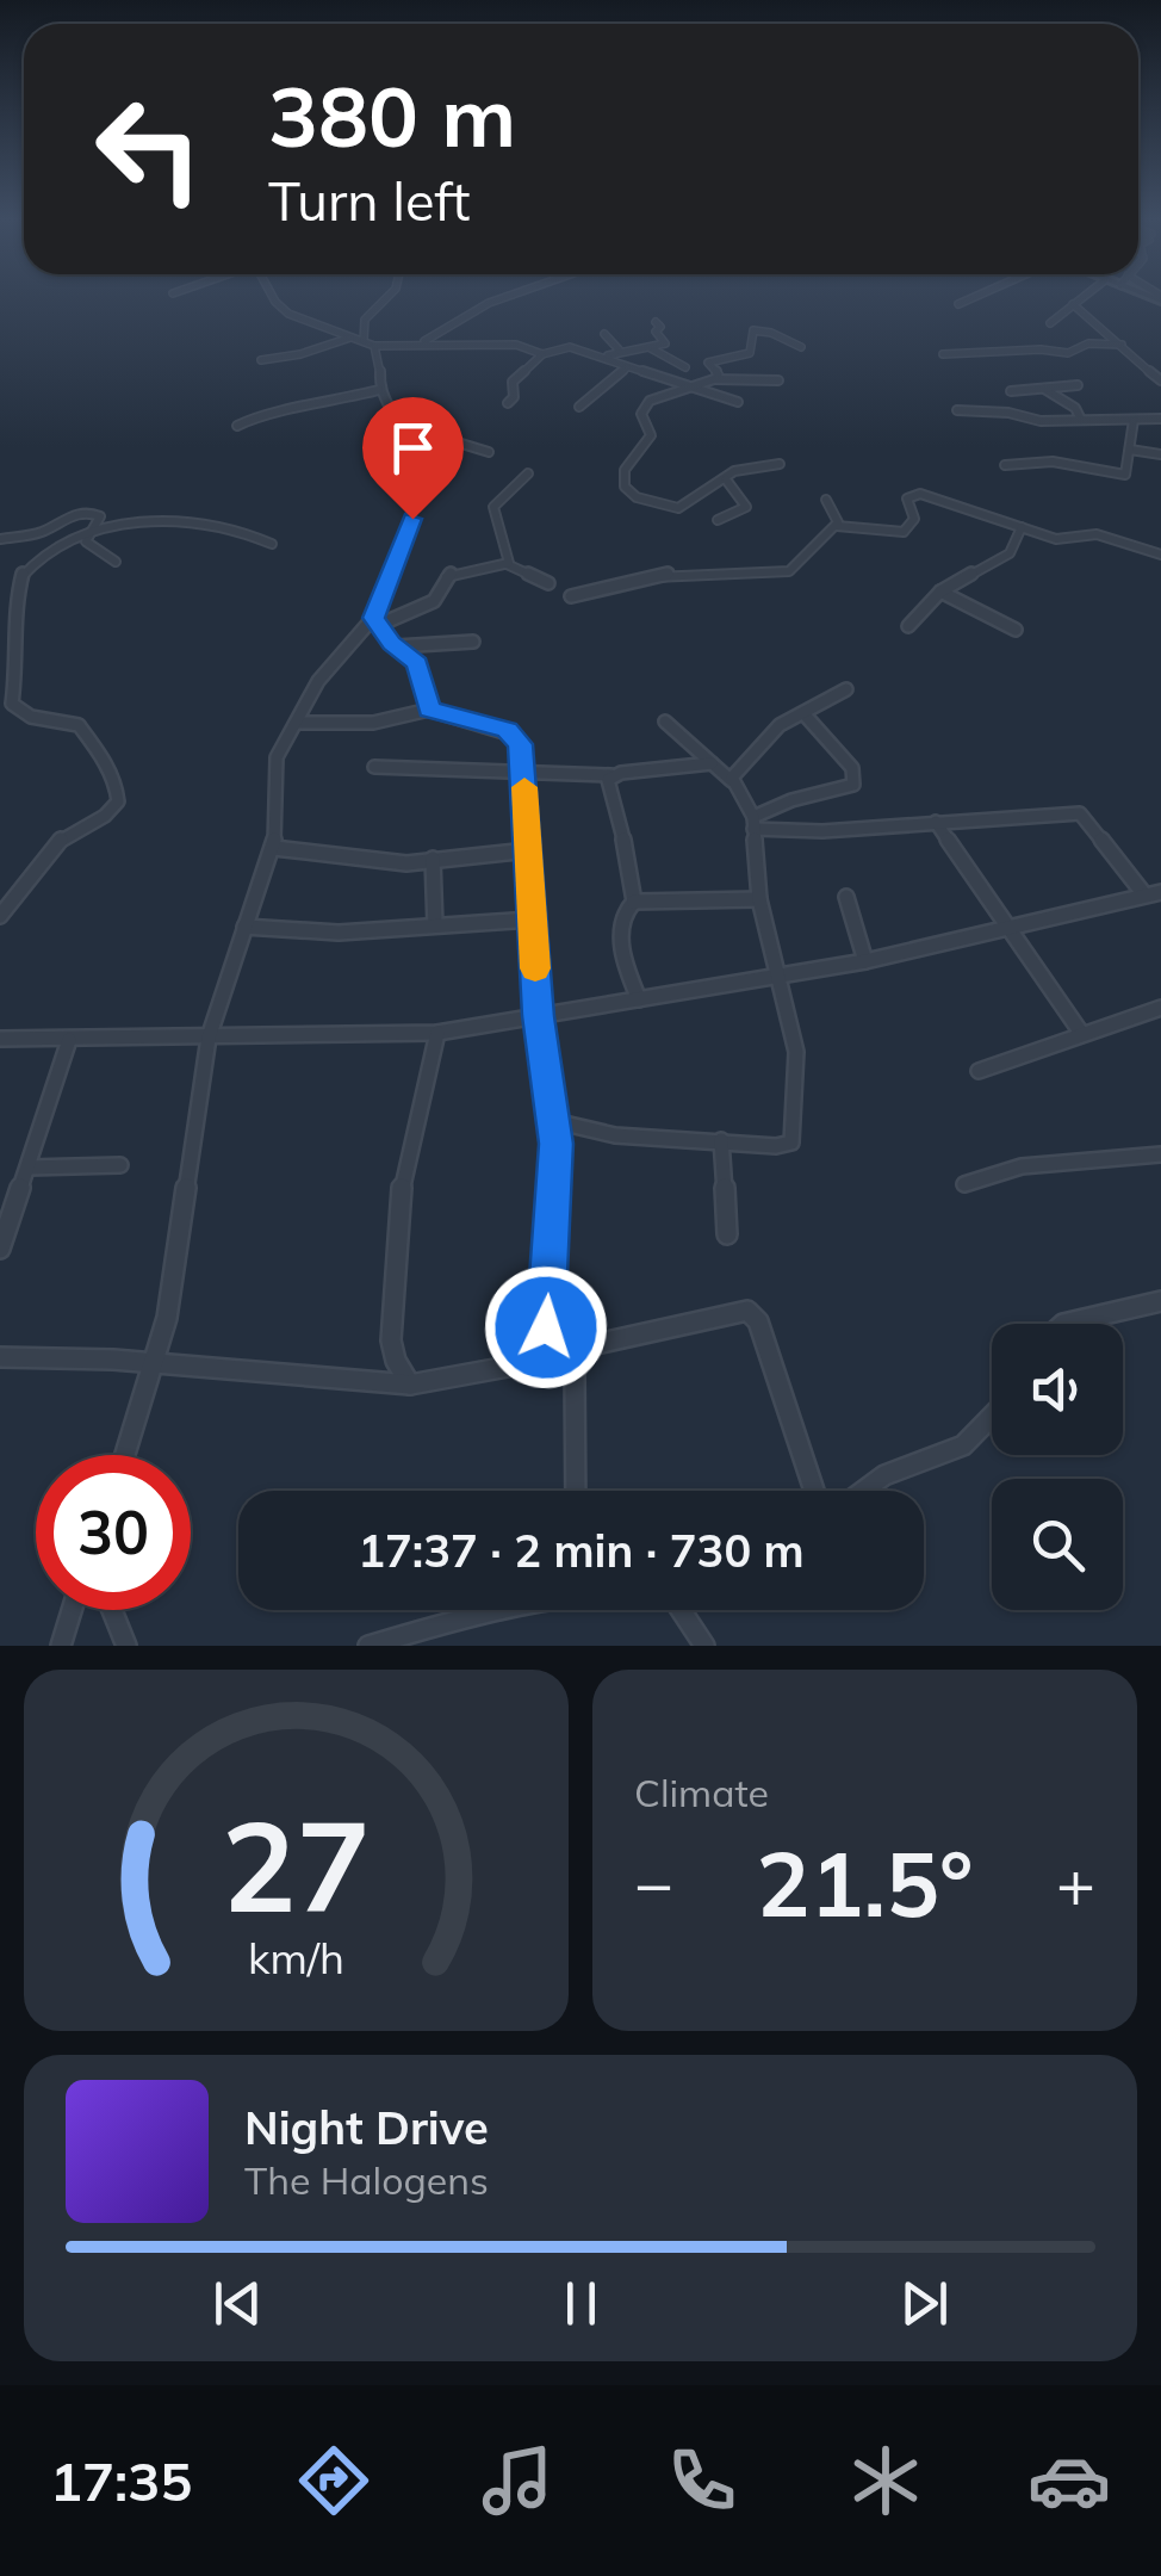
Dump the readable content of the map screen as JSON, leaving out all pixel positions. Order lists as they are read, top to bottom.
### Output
{
  "page": {
    "turn": ["380 m", "Turn left"],
    "limit": "30",
    "trip": "17:37 · 2 min · 730 m",
    "tile": "Climate",
    "heat": ["−", "21.5°", "+"],
    "song": ["Night Drive", "The Halogens"],
    "tabs": "17:35",
    "gauge": ["27", "km/h"]
  }
}
